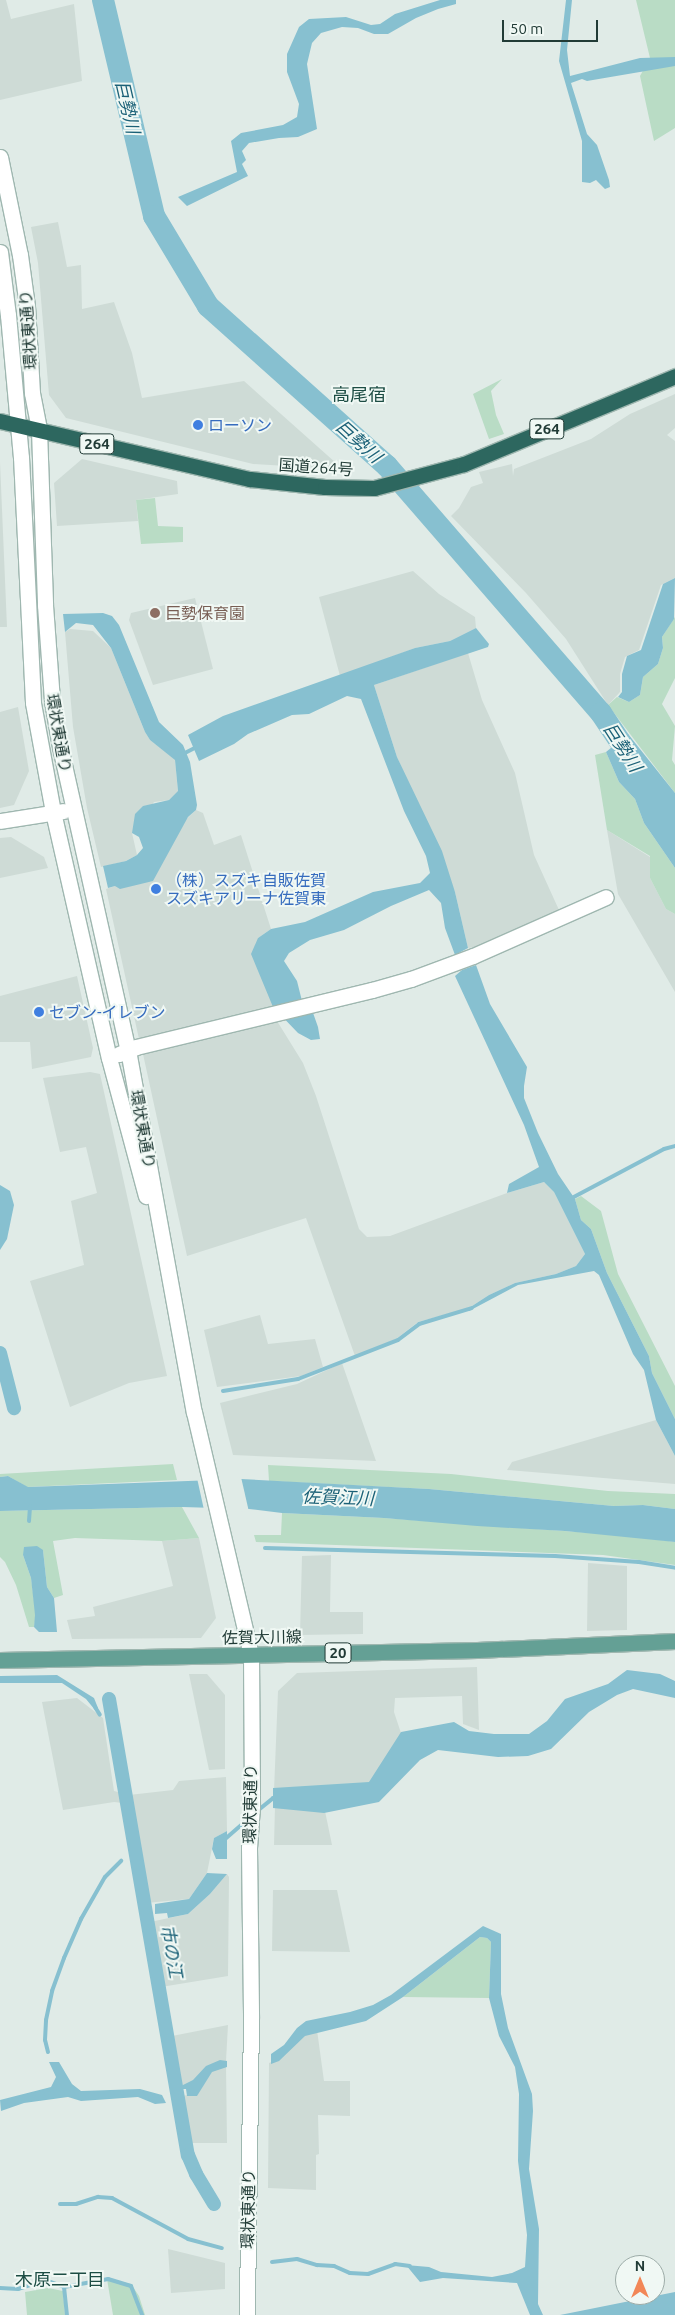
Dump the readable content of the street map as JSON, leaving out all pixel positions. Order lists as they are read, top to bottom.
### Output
{
  "streets": {
    "highway": ["264", "国道264号"],
    "main road": ["環状東通り", "佐賀大川線", "20"]
  },
  "crossings": [
    ["環状東通り", "国道264号"],
    ["環状東通り", "佐賀大川線"]
  ],
  "districts": ["高尾宿", "木原二丁目"],
  "water": ["巨勢川", "佐賀江川", "市の江"],
  "places": [
    "ローソン",
    "巨勢保育園",
    "（株）スズキ自販佐賀 スズキアリーナ佐賀東",
    "セブン-イレブン"
  ],
  "scale_bar": "50 m",
  "north": "top"
}
